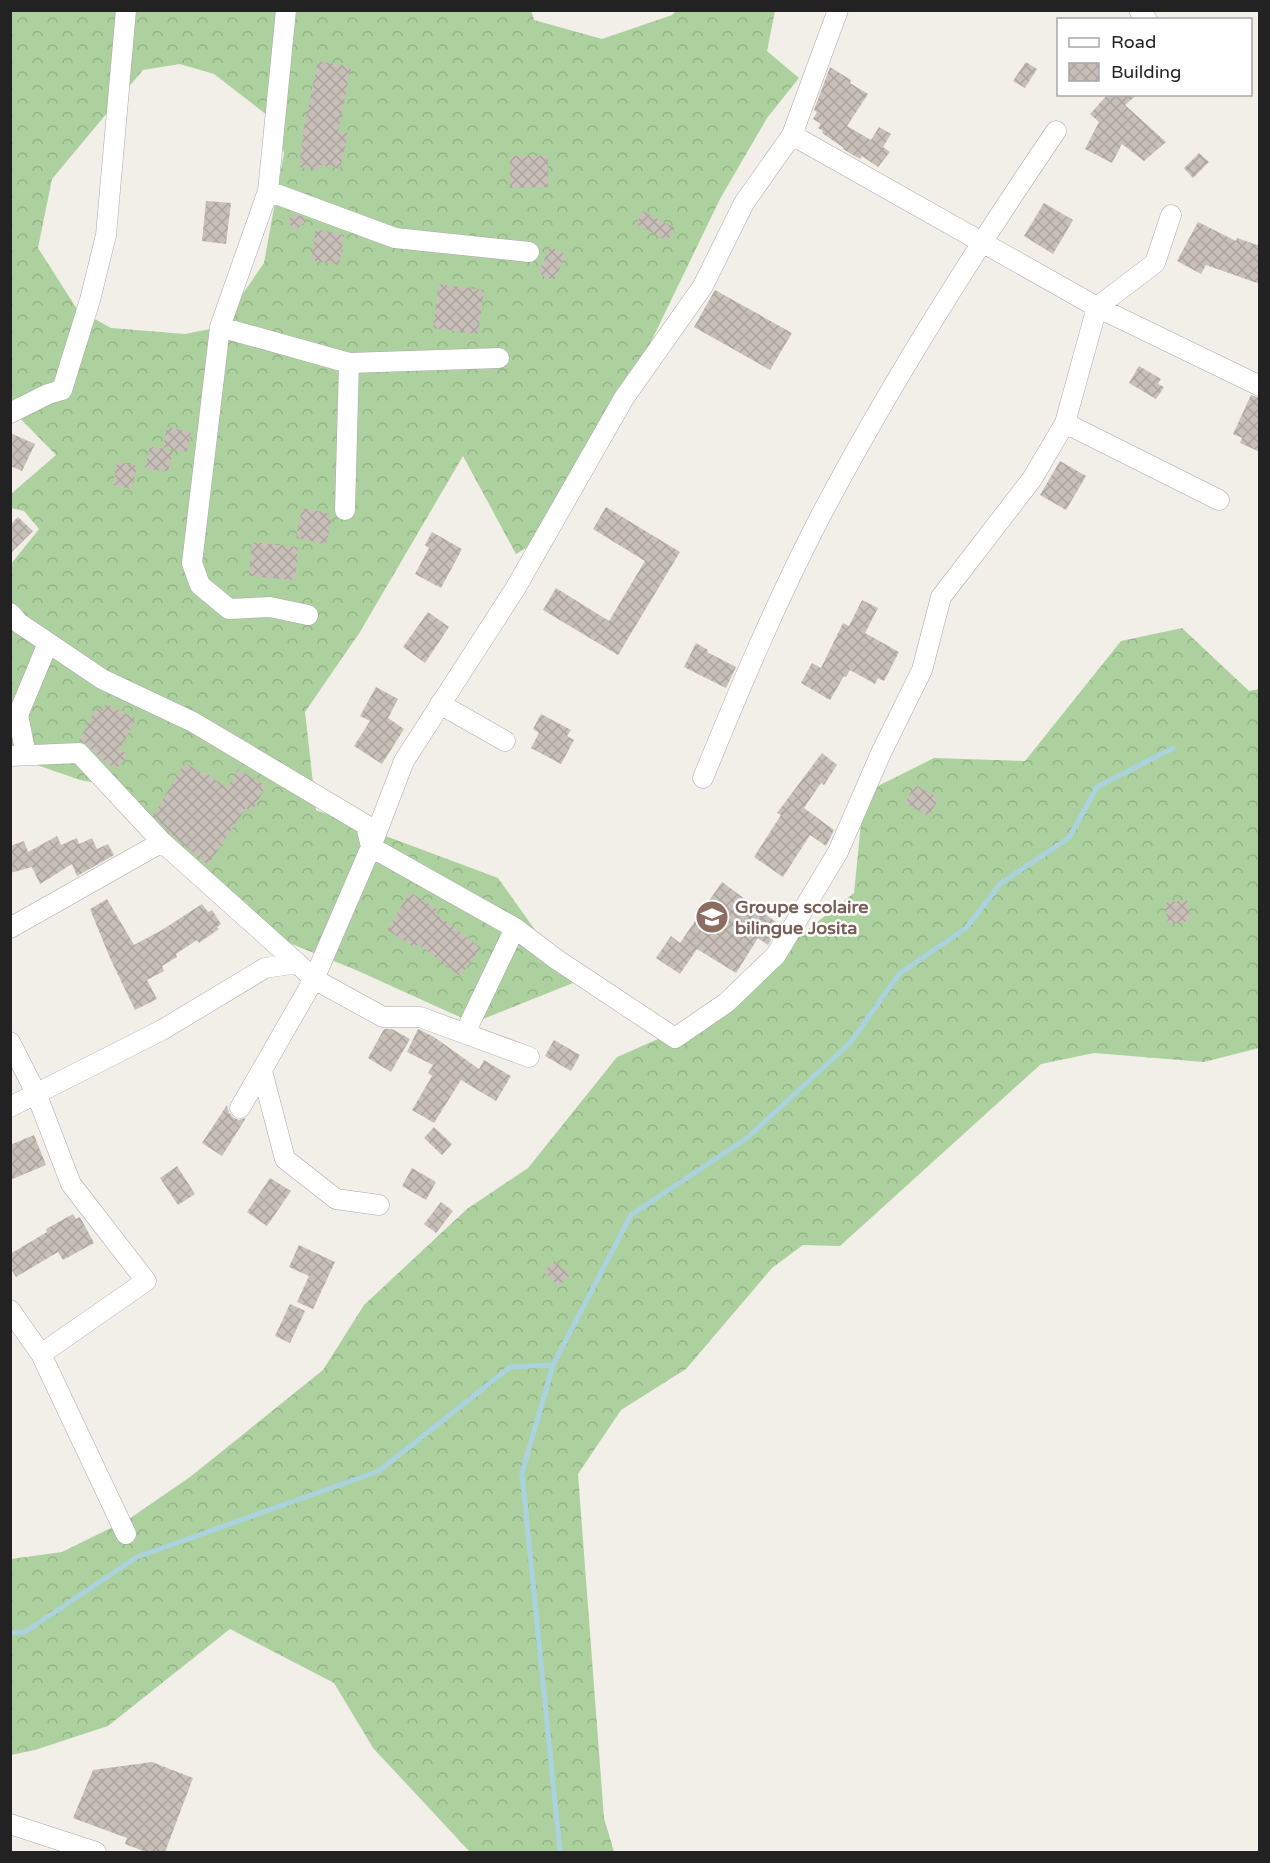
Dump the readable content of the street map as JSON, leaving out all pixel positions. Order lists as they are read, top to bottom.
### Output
{
  "places": {
    "school or university": ["Groupe scolaire bilingue Josita"]
  },
  "legend": ["Road", "Building"]
}
